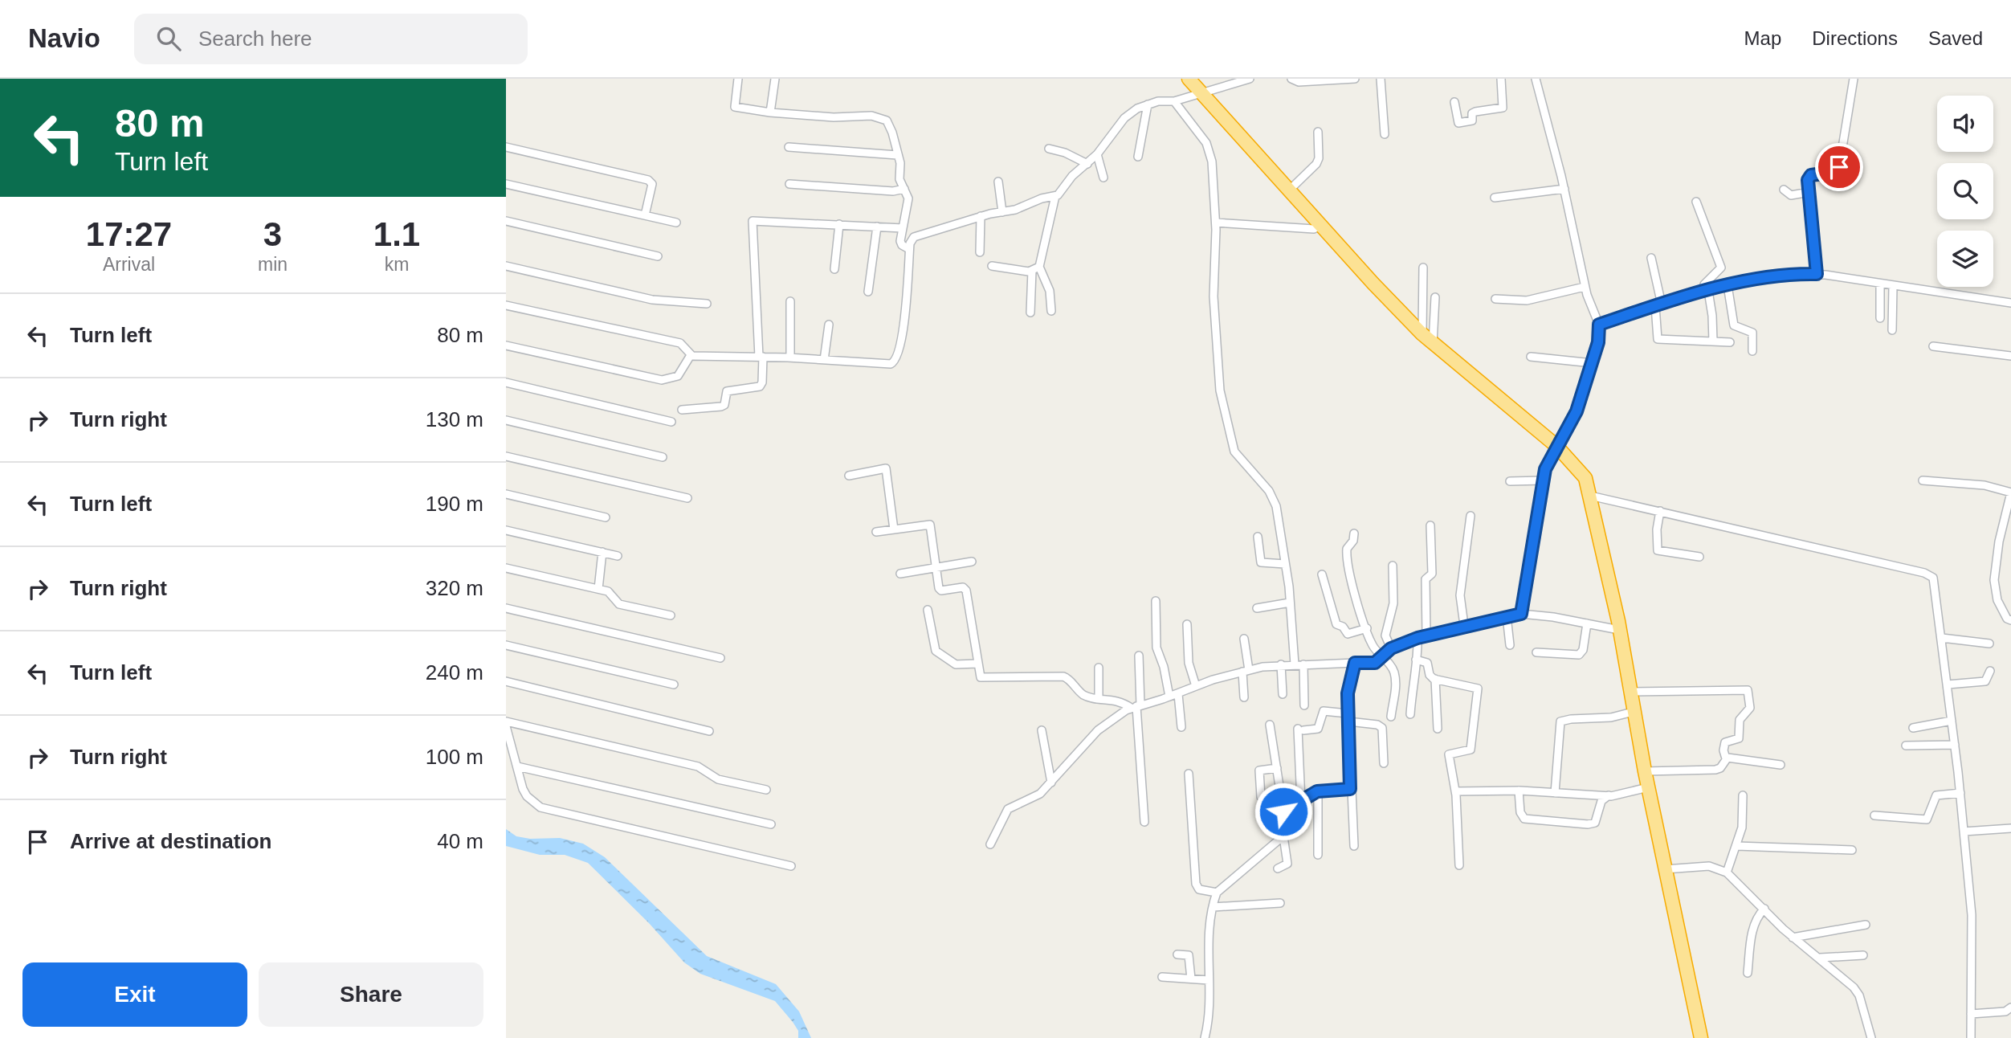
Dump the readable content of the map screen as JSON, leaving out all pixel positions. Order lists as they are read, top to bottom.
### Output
{
  "page": {
    "header": "Navio",
    "search": "Search here",
    "nav": ["Map", "Directions", "Saved"],
    "turn": ["80 m", "Turn left"],
    "eta": [
      "17:27",
      "Arrival",
      "3",
      "min",
      "1.1",
      "km"
    ],
    "list": [
      {
        "name": "Turn left",
        "value": "80 m"
      },
      {
        "name": "Turn right",
        "value": "130 m"
      },
      {
        "name": "Turn left",
        "value": "190 m"
      },
      {
        "name": "Turn right",
        "value": "320 m"
      },
      {
        "name": "Turn left",
        "value": "240 m"
      },
      {
        "name": "Turn right",
        "value": "100 m"
      },
      {
        "name": "Arrive at destination",
        "value": "40 m"
      }
    ],
    "buttons": ["Exit", "Share"]
  }
}
